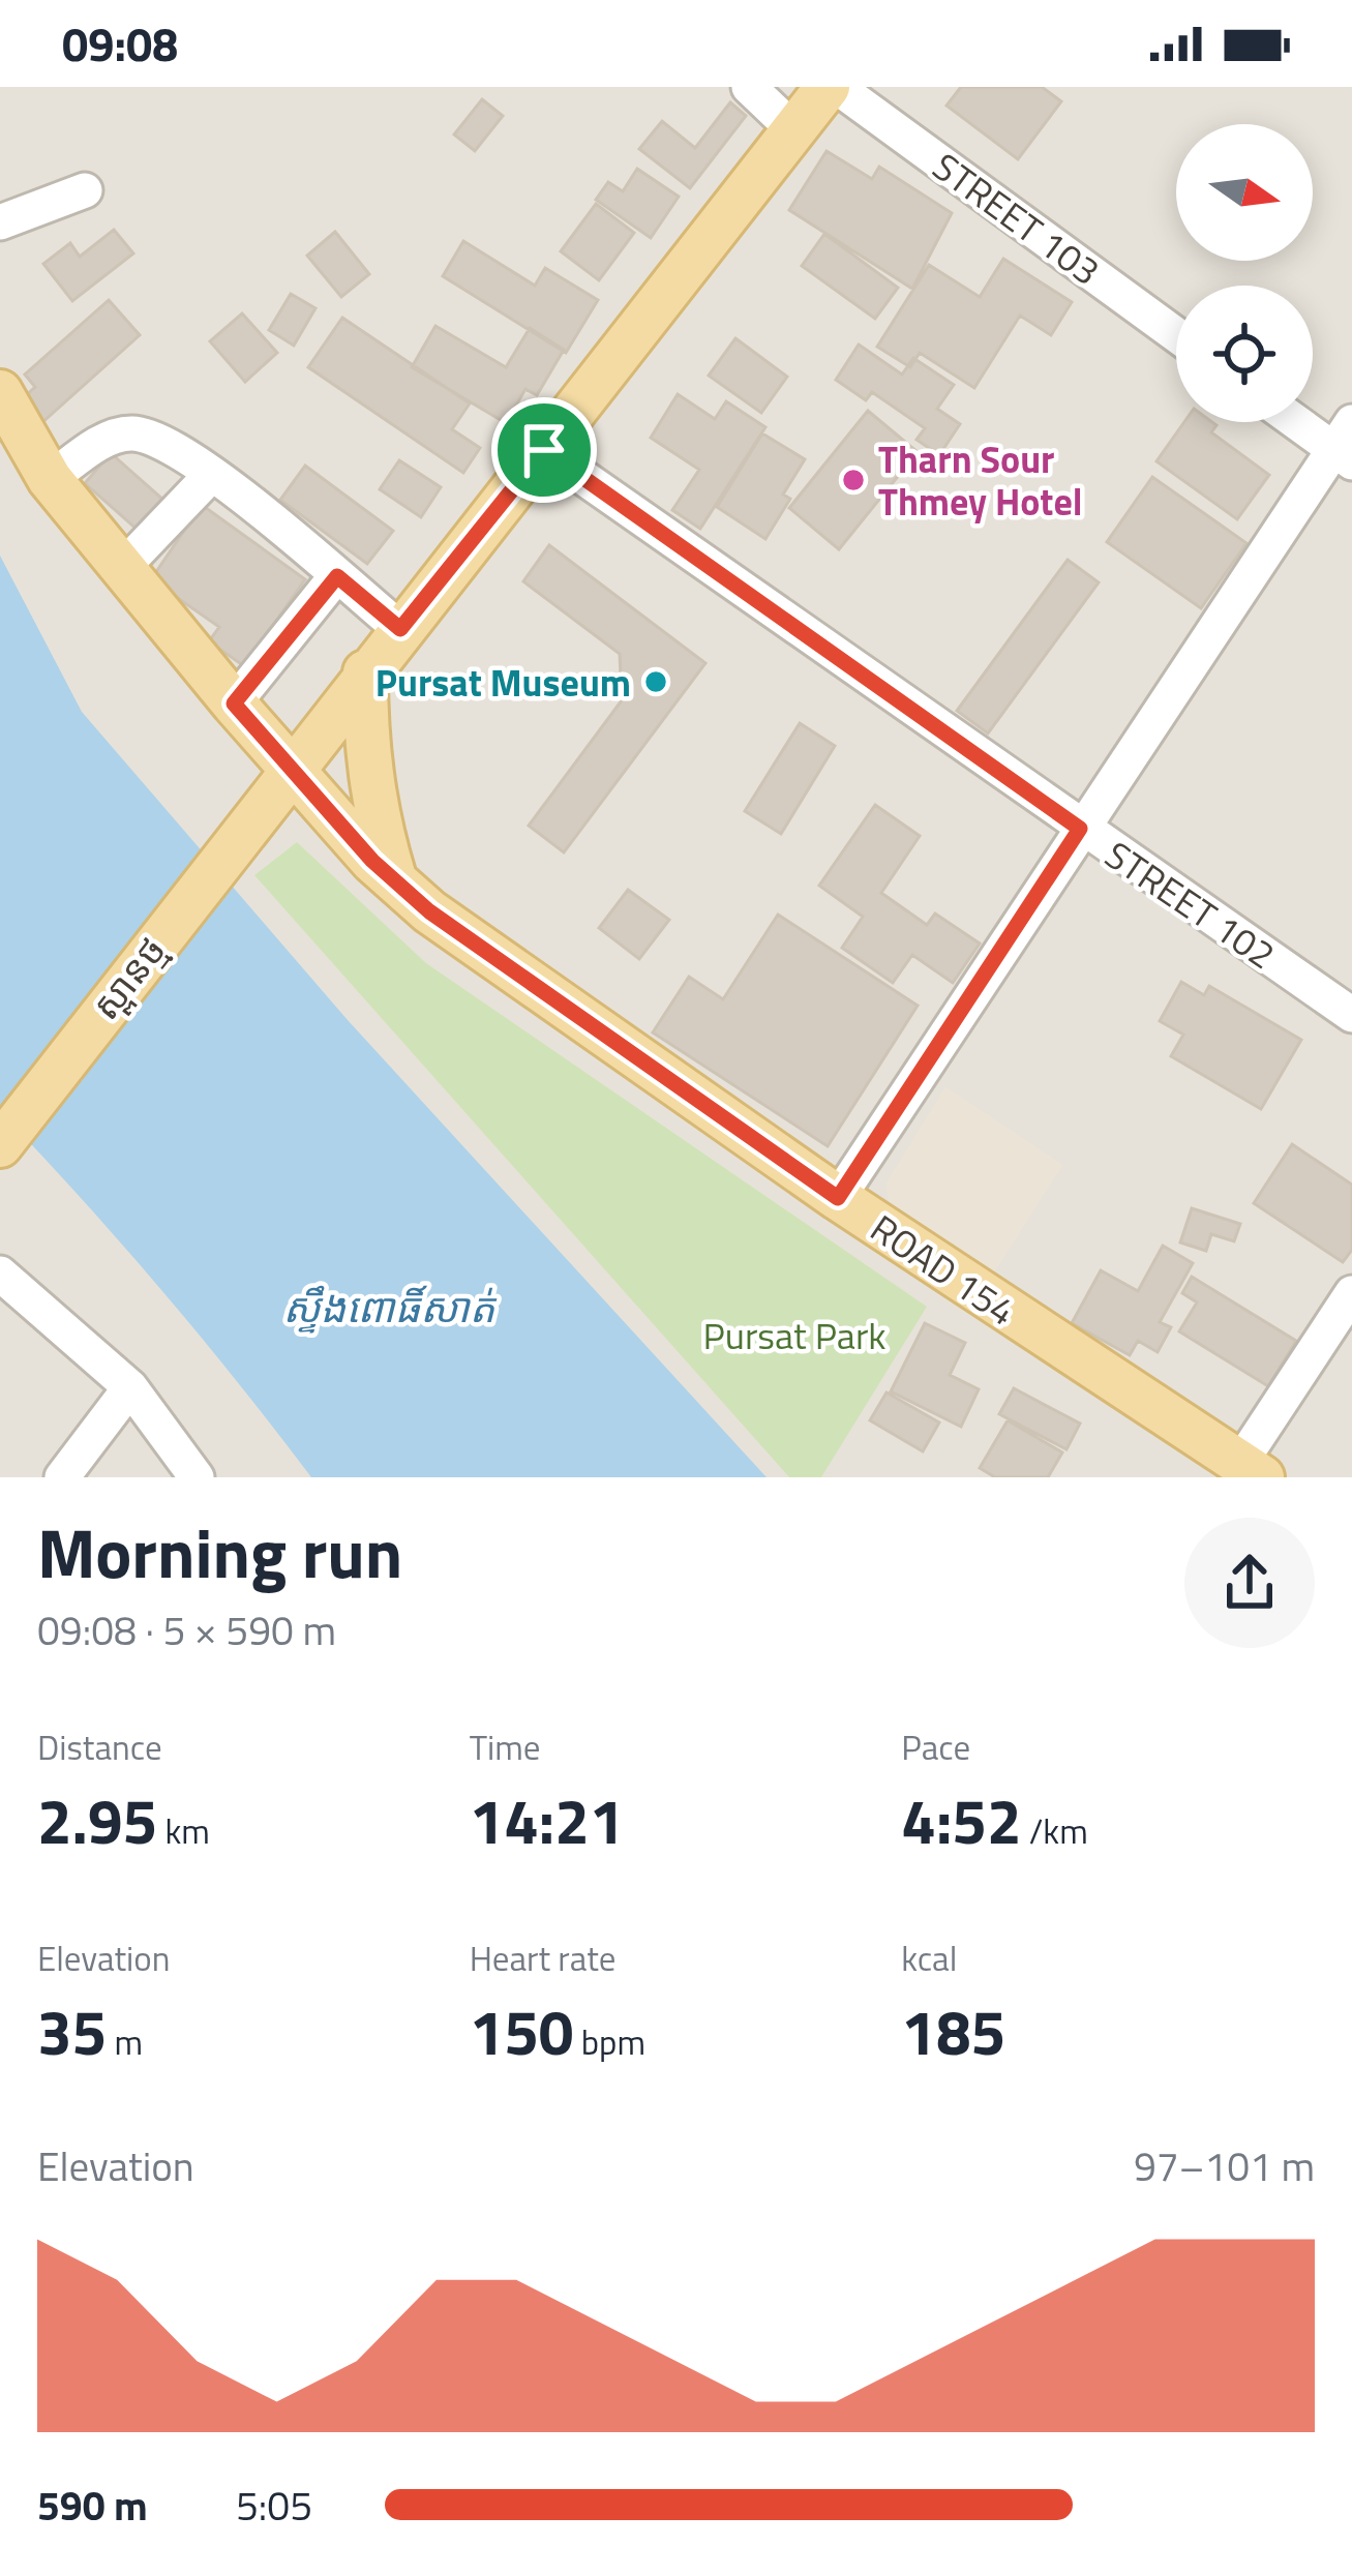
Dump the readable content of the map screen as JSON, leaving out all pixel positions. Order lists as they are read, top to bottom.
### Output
{
  "streets": {
    "main road": ["ស្ពានថ្ម", "ROAD 154"],
    "street": ["STREET 103", "STREET 102"]
  },
  "crossings": [
    ["STREET 103", "ស្ពានថ្ម"],
    ["STREET 102", "ស្ពានថ្ម"],
    ["ស្ពានថ្ម", "ROAD 154"]
  ],
  "water": ["ស្ទឹងពោធិ៍សាត់"],
  "parks": ["Pursat Park"],
  "places": ["Tharn Sour Thmey Hotel", "Pursat Museum"],
  "north": "right",
  "page": {
    "status": "09:08",
    "heading": ["Morning run", "09:08 · 5 × 590 m"],
    "stats": [
      ["Distance", "2.95 km"],
      ["Time", "14:21"],
      ["Pace", "4:52 /km"],
      ["Elevation", "35 m"],
      ["Heart rate", "150 bpm"],
      ["kcal", "185"]
    ],
    "chart": ["Elevation", "97–101 m"],
    "list": [
      {
        "name": "590 m",
        "note": "5:05"
      }
    ]
  }
}
